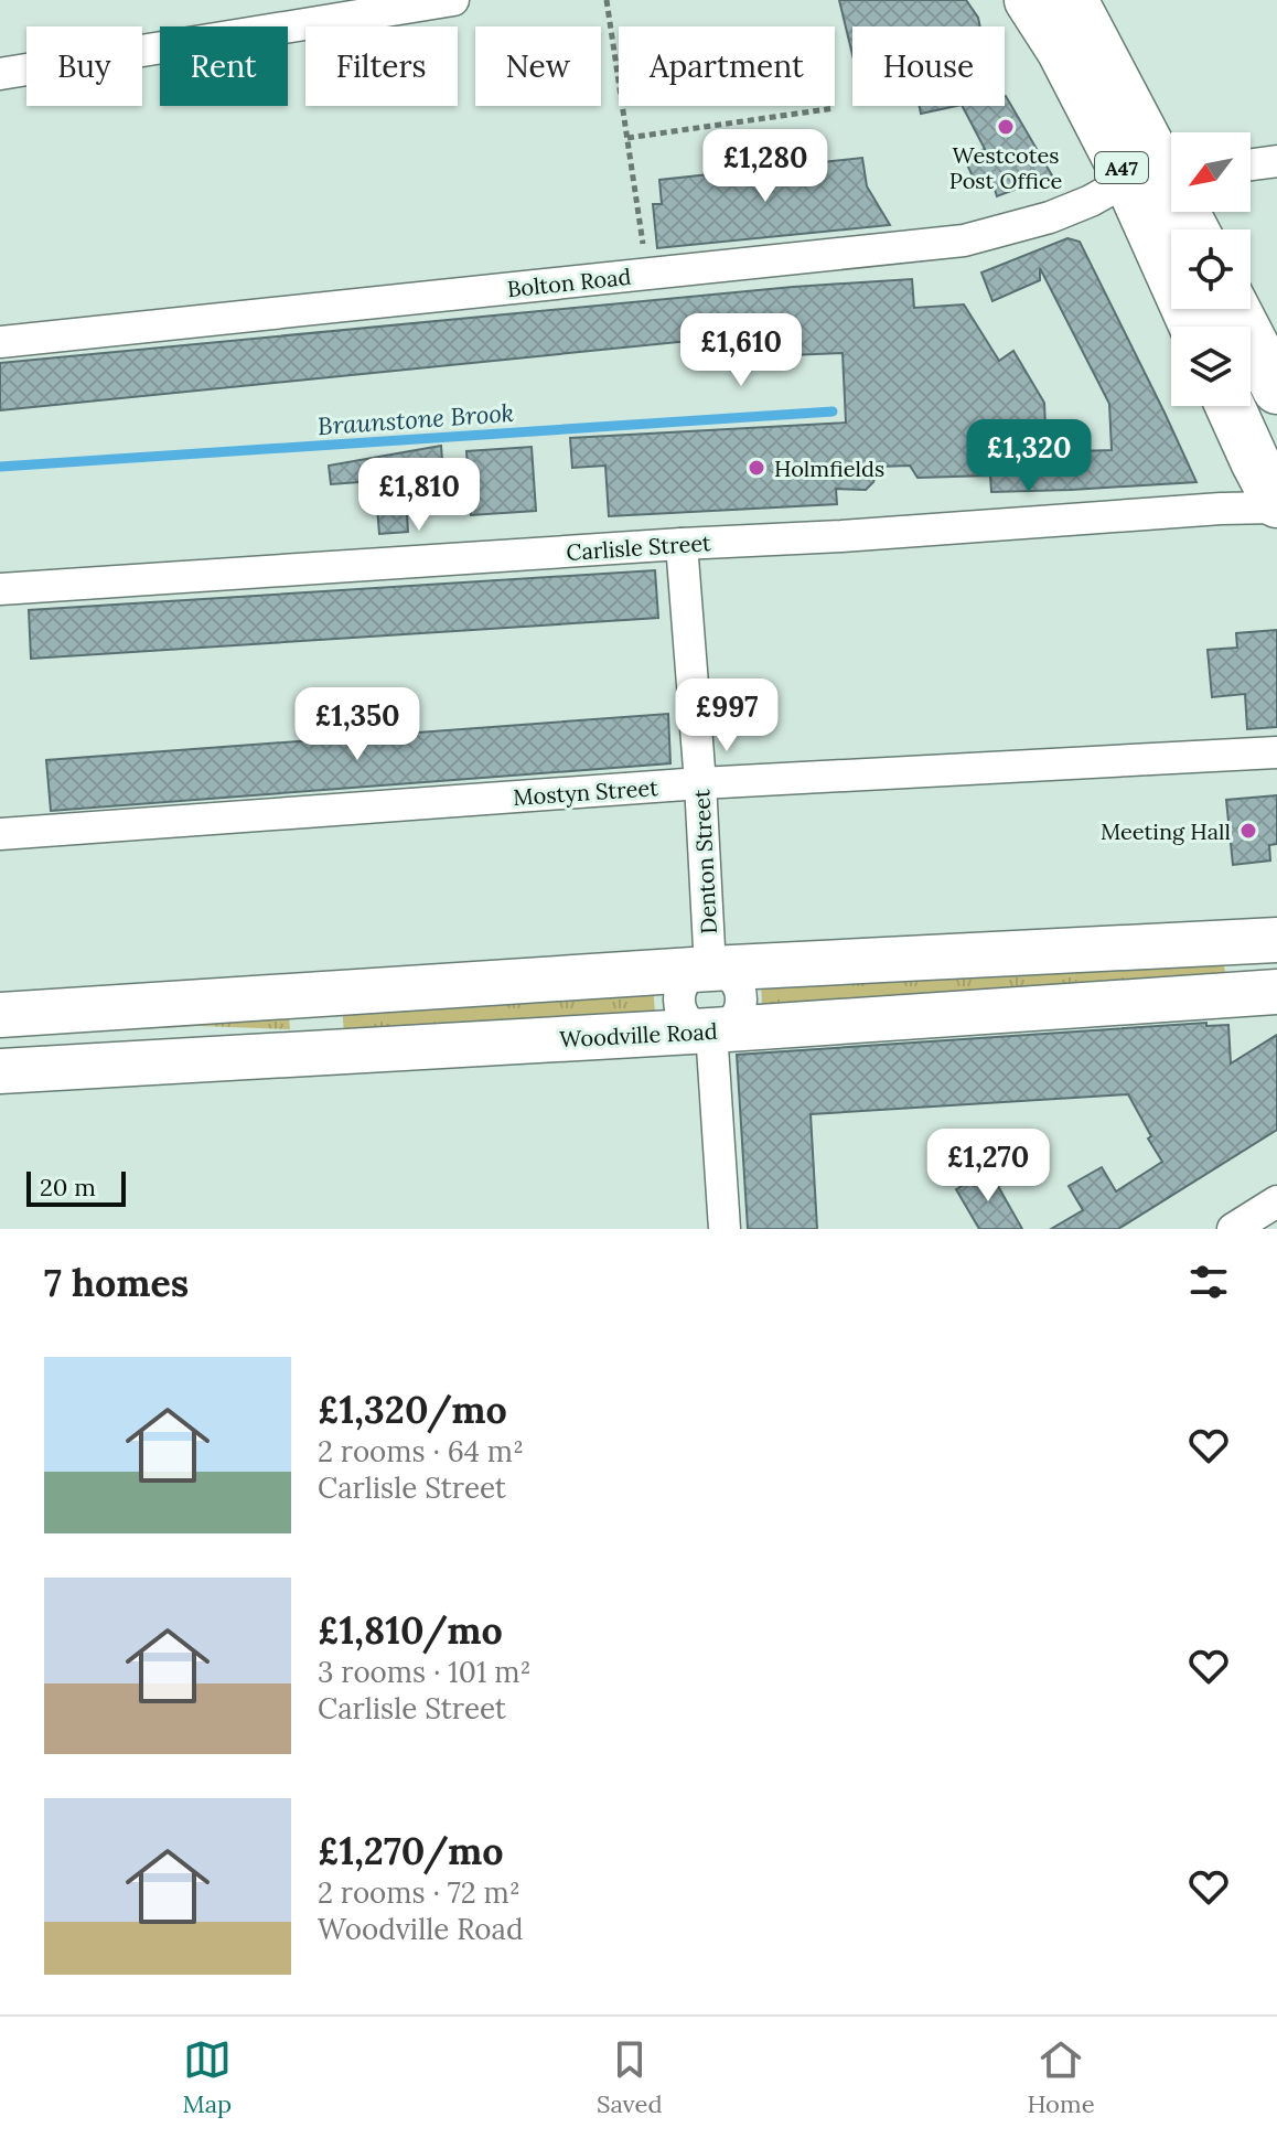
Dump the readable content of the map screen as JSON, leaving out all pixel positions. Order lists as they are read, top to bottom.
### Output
{
  "streets": {
    "main road": ["A47"],
    "street": [
      "Bolton Road",
      "Carlisle Street",
      "Mostyn Street",
      "Denton Street",
      "Woodville Road"
    ]
  },
  "crossings": [
    ["A47", "Bolton Road"],
    ["Carlisle Street", "Denton Street"],
    ["Mostyn Street", "Denton Street"],
    ["Denton Street", "Woodville Road"]
  ],
  "water": ["Braunstone Brook"],
  "places": ["Westcotes Post Office", "Holmfields", "Meeting Hall"],
  "scale_bar": "20 m",
  "north": "bottom left",
  "page": {
    "chip": [
      "Buy",
      "Rent",
      "Filters",
      "New",
      "Apartment",
      "House"
    ],
    "price": [
      "£1,280",
      "£1,610",
      "£1,320",
      "£1,810",
      "£997",
      "£1,350",
      "£1,270"
    ],
    "scale": "20 m",
    "heading": "7 homes",
    "list": [
      {
        "name": "£1,320/mo",
        "note": "2 rooms · 64 m² · Carlisle Street"
      },
      {
        "name": "£1,810/mo",
        "note": "3 rooms · 101 m² · Carlisle Street"
      },
      {
        "name": "£1,270/mo",
        "note": "2 rooms · 72 m² · Woodville Road"
      }
    ],
    "tabs": ["Map", "Saved", "Home"]
  }
}
